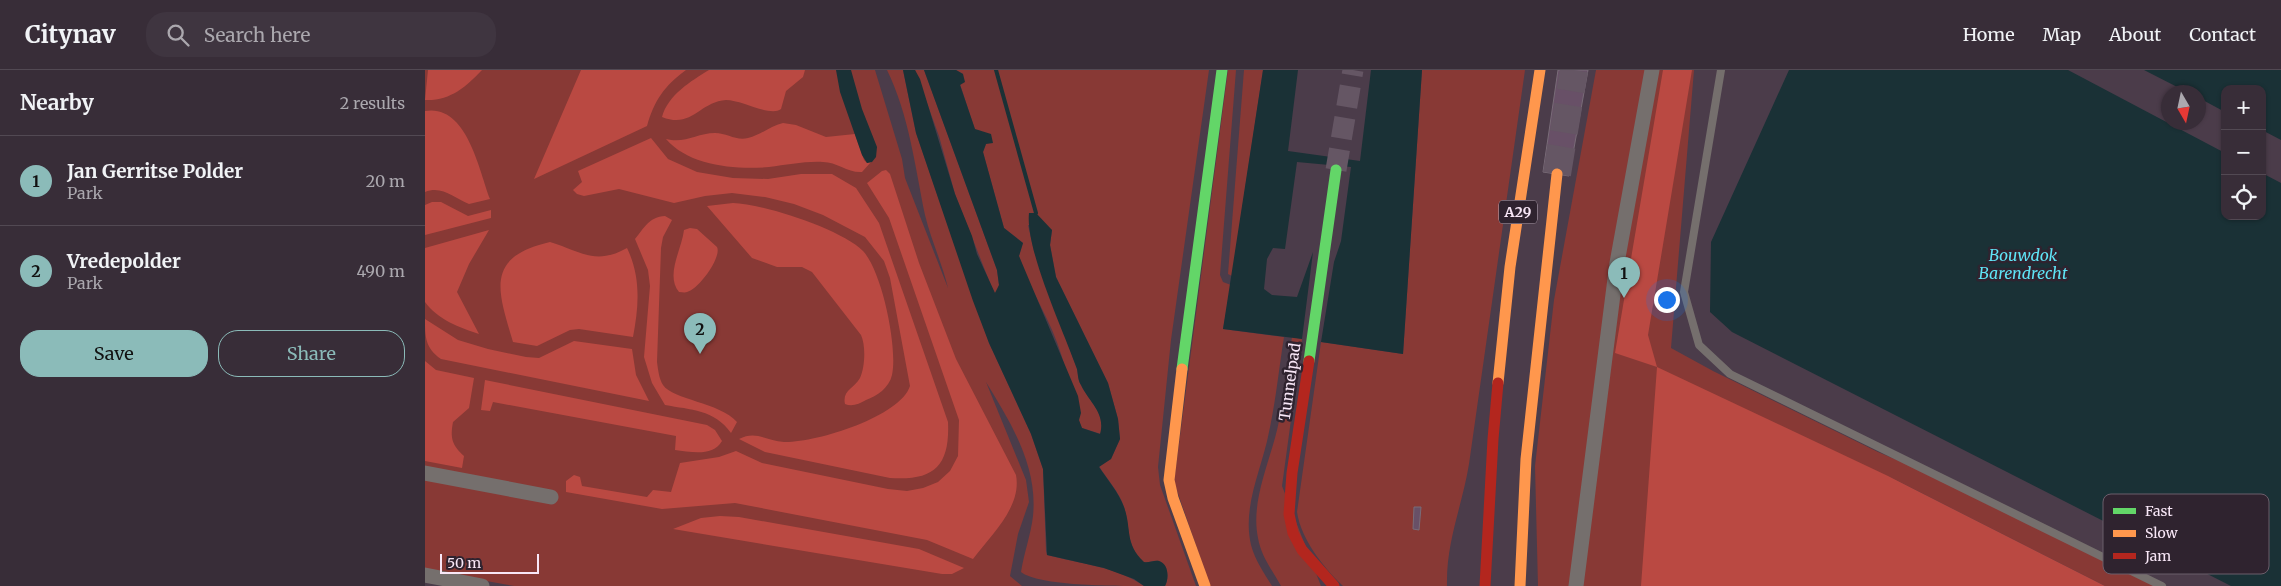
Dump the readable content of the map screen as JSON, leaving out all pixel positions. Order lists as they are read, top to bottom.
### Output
{
  "streets": {
    "main road": ["A29", "Tunnelpad"]
  },
  "water": ["Bouwdok Barendrecht"],
  "legend": ["Fast", "Slow", "Jam"],
  "scale_bar": "50 m",
  "north": "bottom",
  "page": {
    "header": "Citynav",
    "search": "Search here",
    "nav": [
      "Home",
      "Map",
      "About",
      "Contact"
    ],
    "heading": ["Nearby", "2 results"],
    "map_buttons": ["+", "−"],
    "list": [
      {
        "mark": "1",
        "name": "Jan Gerritse Polder",
        "note": "Park",
        "value": "20 m"
      },
      {
        "mark": "2",
        "name": "Vredepolder",
        "note": "Park",
        "value": "490 m"
      }
    ],
    "pins": ["1", "2"],
    "buttons": ["Save", "Share"],
    "scale": "50 m"
  }
}
